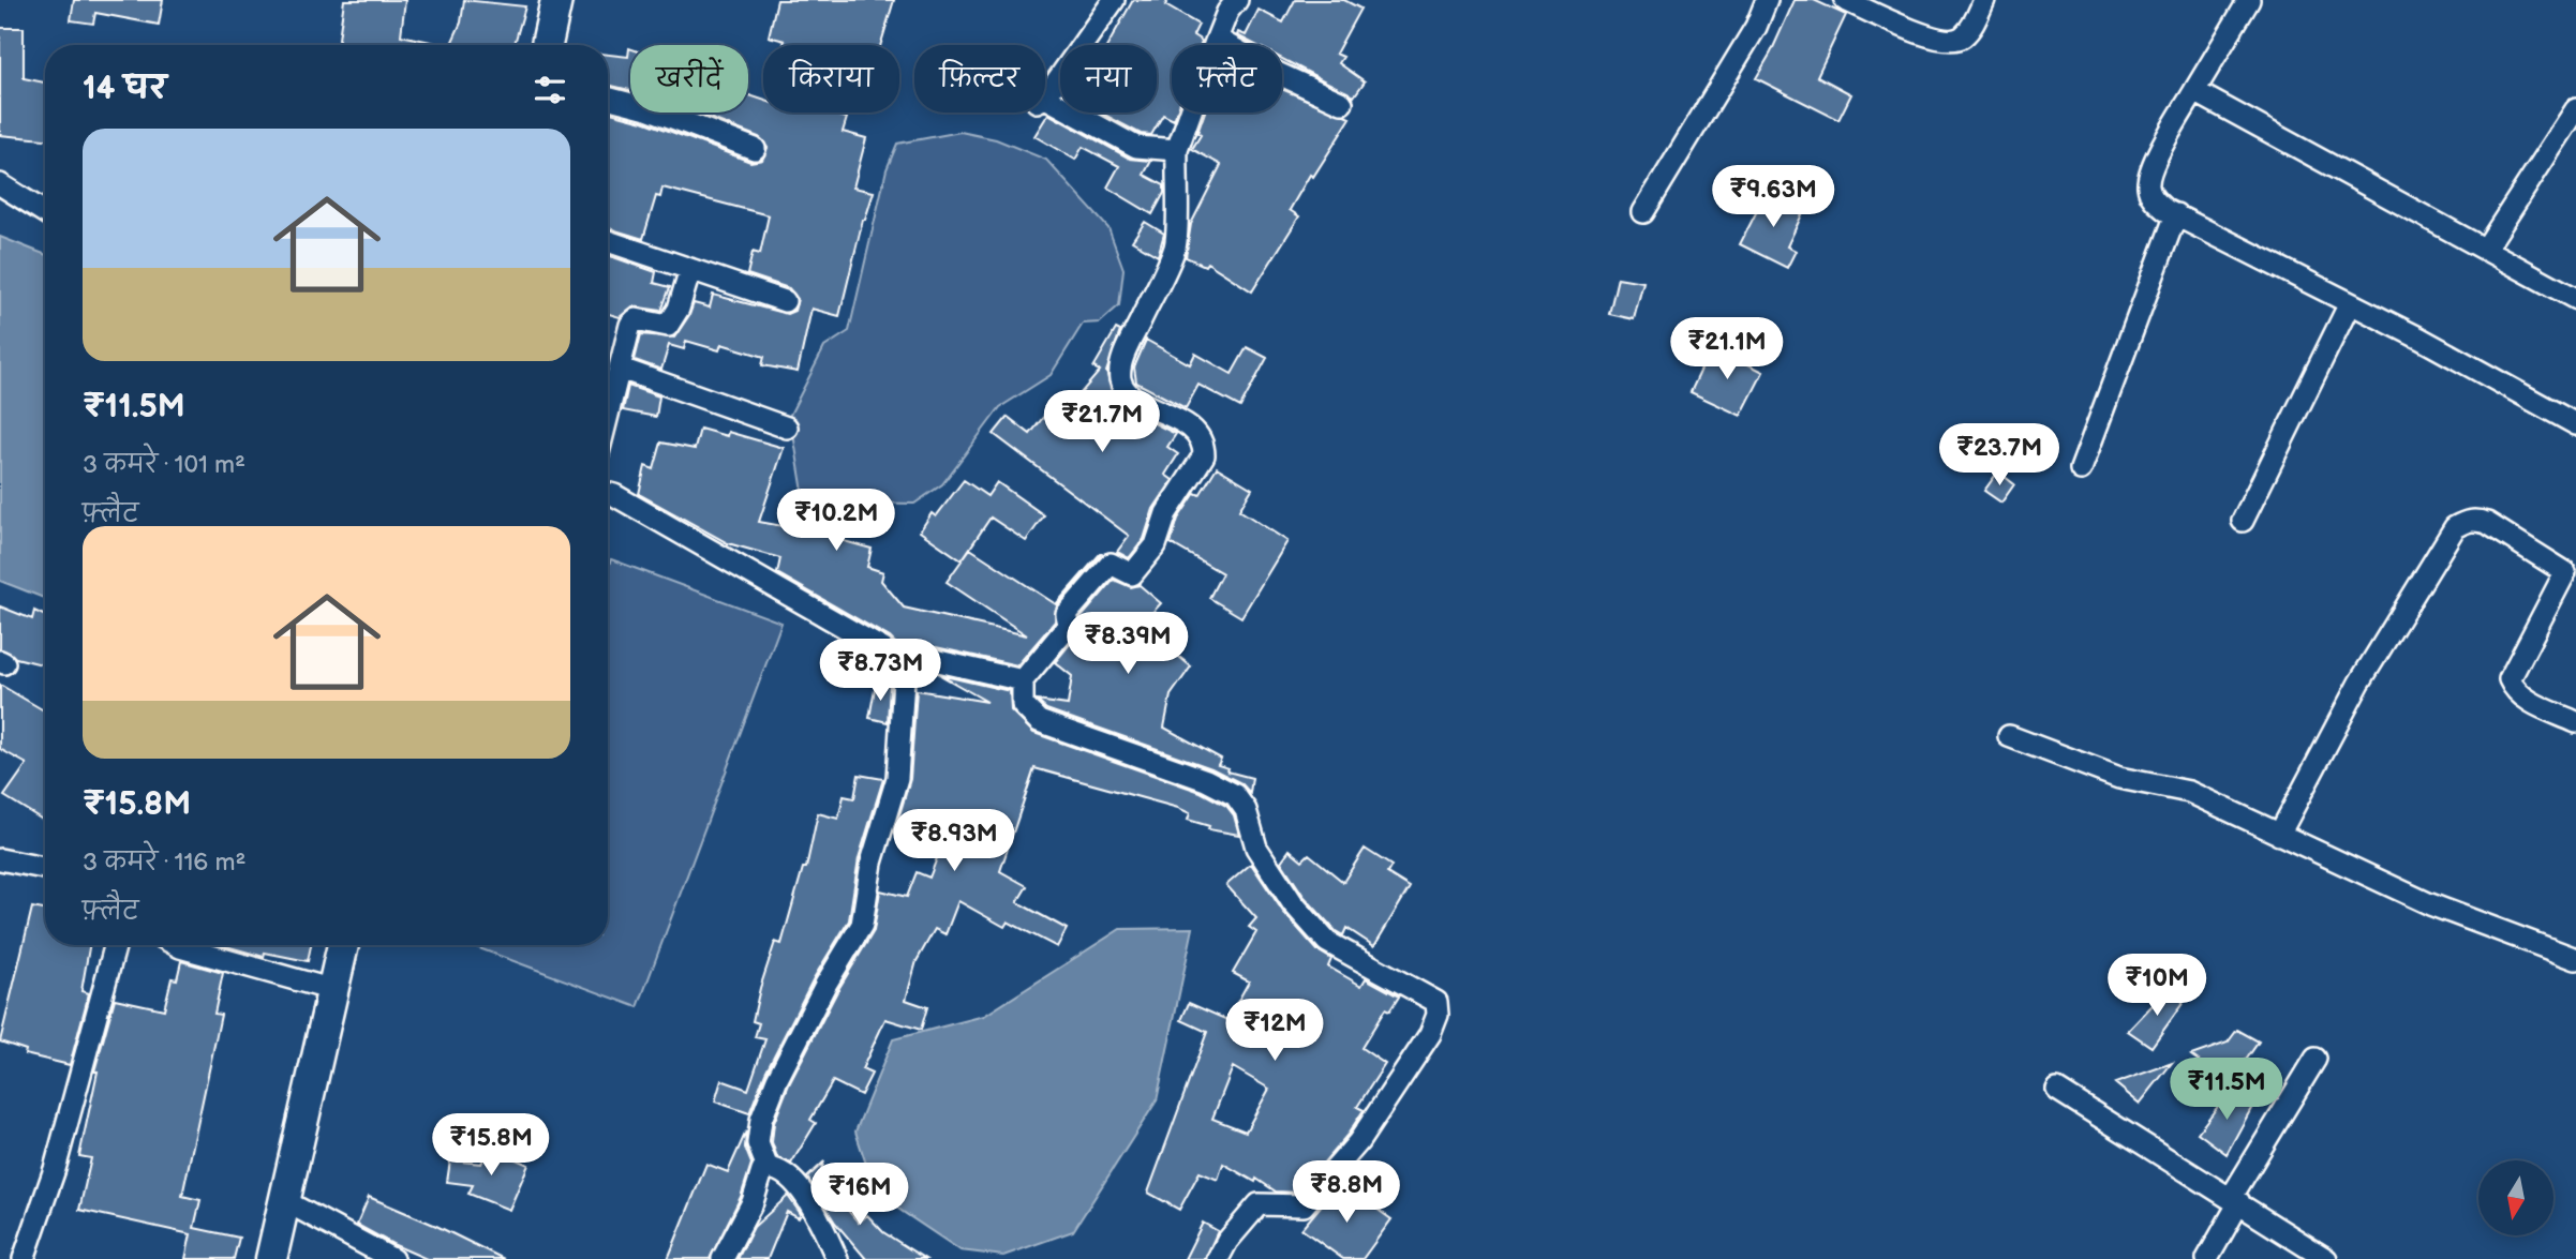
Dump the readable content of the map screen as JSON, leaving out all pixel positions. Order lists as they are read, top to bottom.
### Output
{
  "north": "bottom",
  "page": {
    "chip": [
      "खरीदें",
      "किराया",
      "फ़िल्टर",
      "नया",
      "फ़्लैट"
    ],
    "heading": "14 घर",
    "list": [
      {
        "name": "₹11.5M",
        "note": "3 कमरे · 101 m² · फ़्लैट"
      },
      {
        "name": "₹15.8M",
        "note": "3 कमरे · 116 m² · फ़्लैट"
      }
    ],
    "price": [
      "₹9.63M",
      "₹21.1M",
      "₹21.7M",
      "₹23.7M",
      "₹10.2M",
      "₹8.39M",
      "₹8.73M",
      "₹8.93M",
      "₹10M",
      "₹12M",
      "₹11.5M",
      "₹15.8M",
      "₹8.8M",
      "₹16M"
    ]
  }
}
